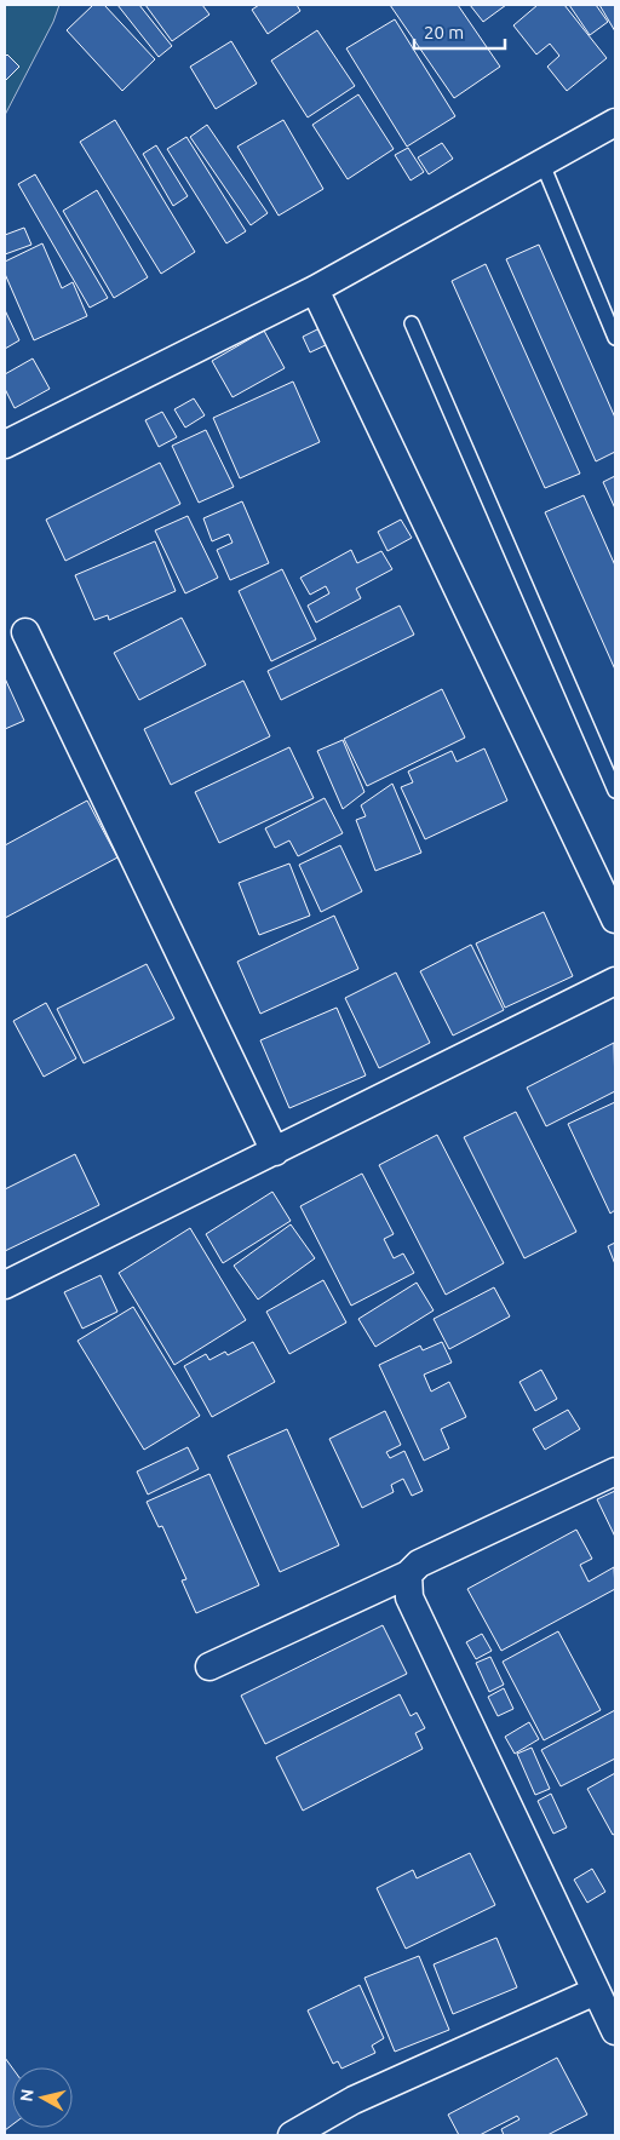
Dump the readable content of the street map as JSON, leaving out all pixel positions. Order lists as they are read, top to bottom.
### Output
{
  "scale_bar": "20 m",
  "north": "left"
}
